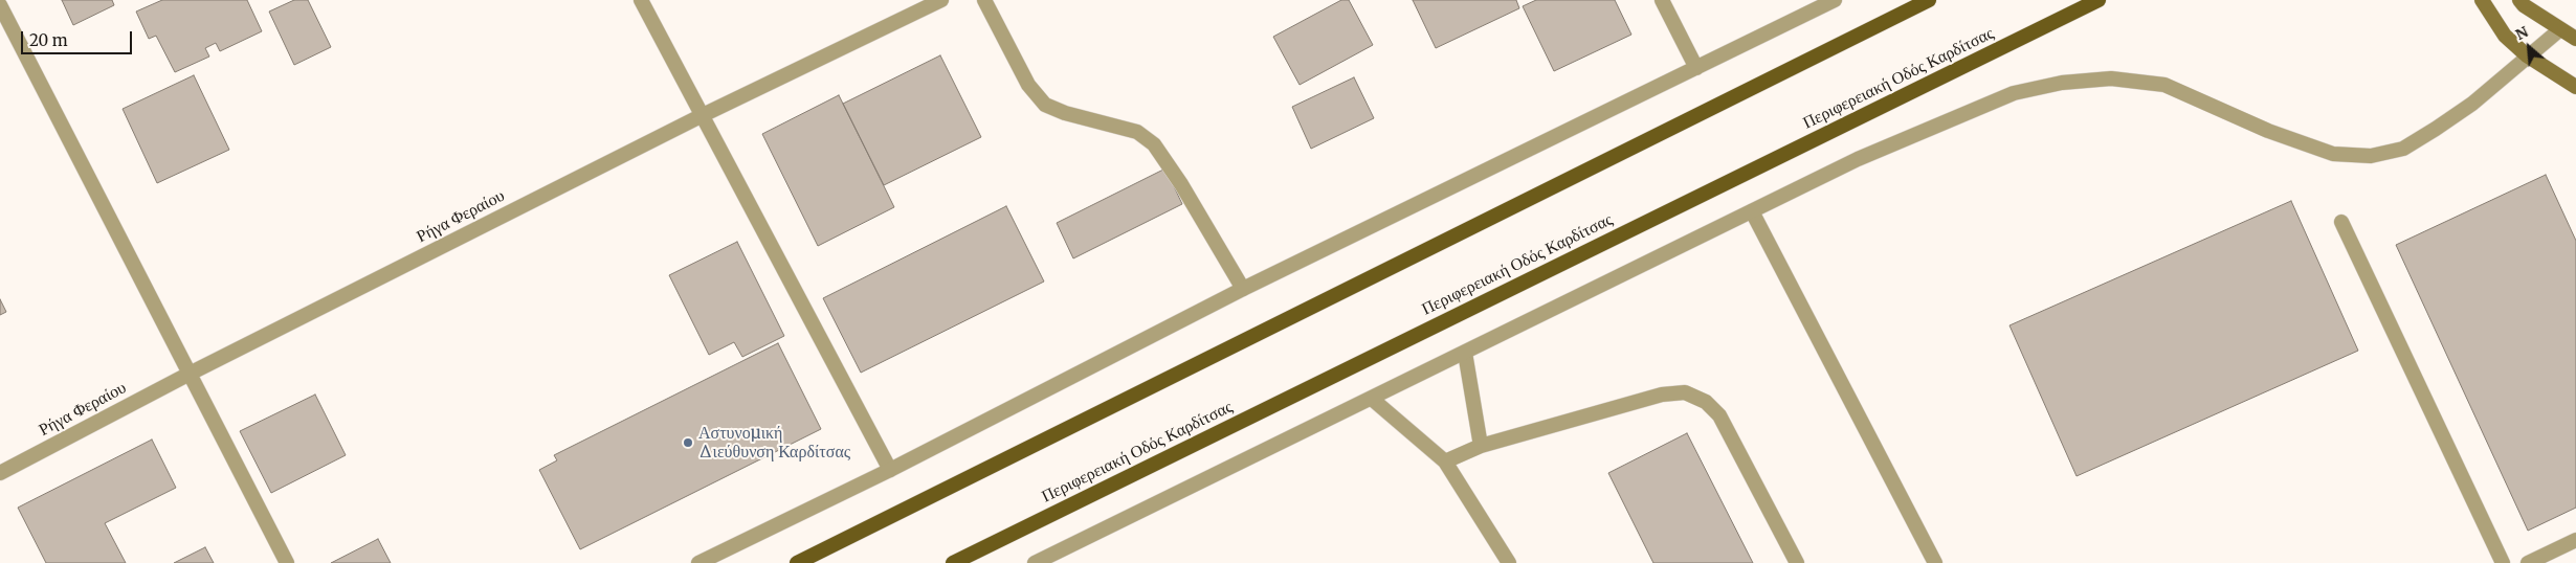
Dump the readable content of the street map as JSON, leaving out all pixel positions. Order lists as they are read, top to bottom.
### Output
{
  "streets": {
    "main road": ["Περιφερειακή Οδός Καρδίτσας"],
    "street": ["Ρήγα Φεραίου"]
  },
  "places": ["Αστυνομική Διεύθυνση Καρδίτσας"],
  "scale_bar": "20 m",
  "north": "top left"
}
